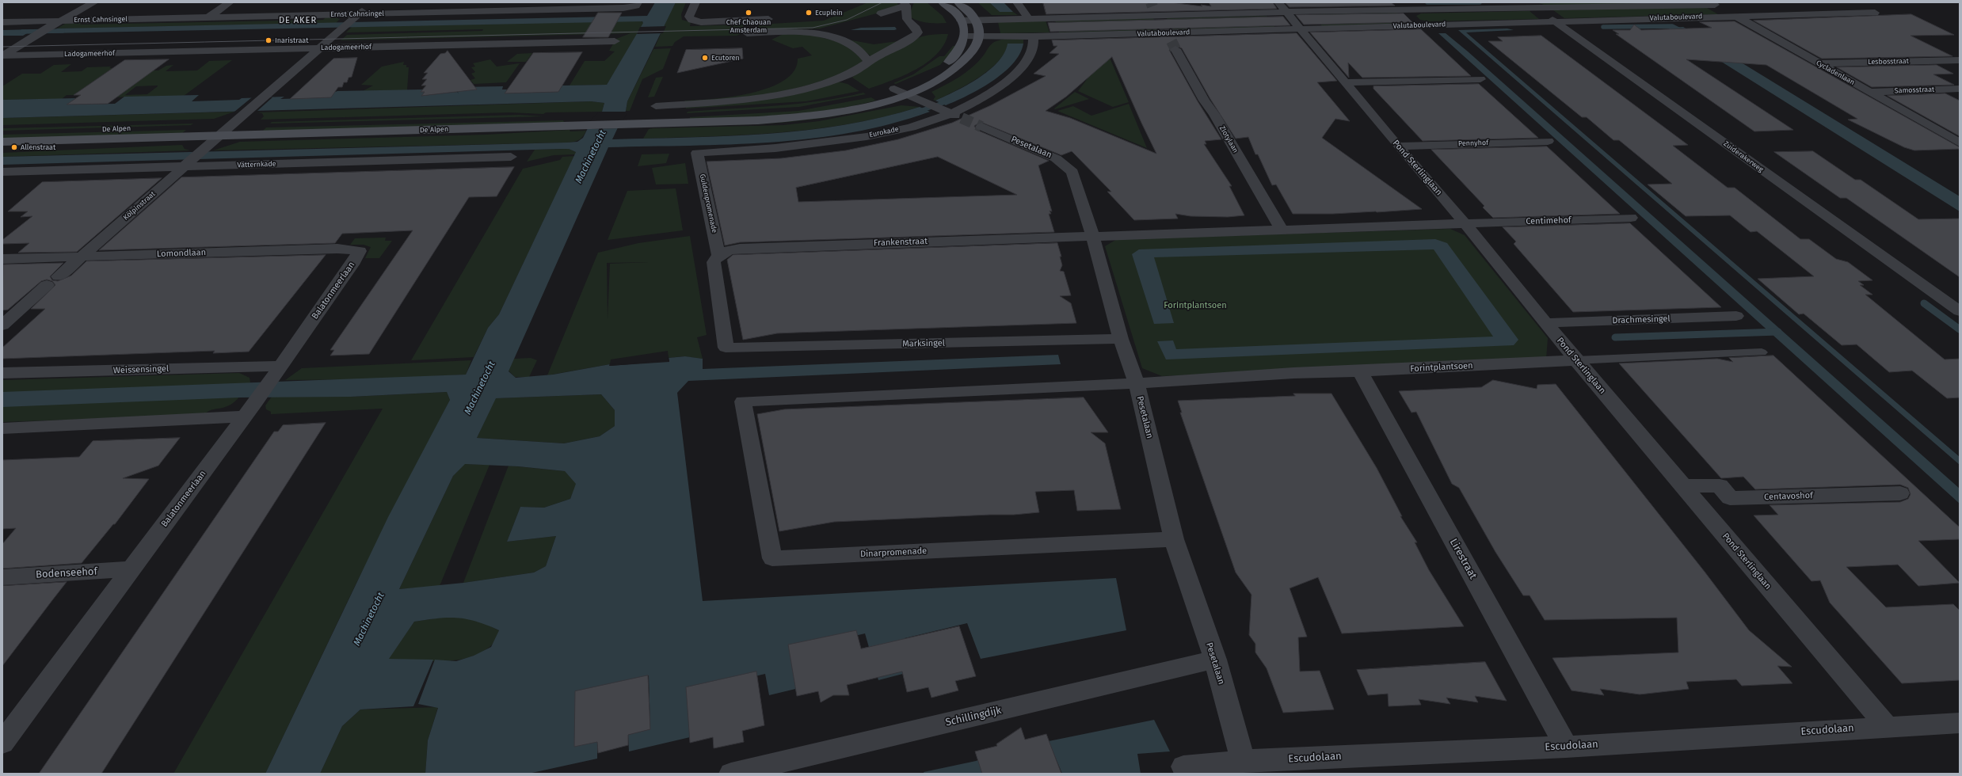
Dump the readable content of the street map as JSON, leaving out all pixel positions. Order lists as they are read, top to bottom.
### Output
{
  "streets": {
    "main road": ["De Alpen"],
    "street": [
      "Ernst Cahnsingel",
      "Valutaboulevard",
      "Ladogameerhof",
      "Lesbosstraat",
      "Cycladenlaan",
      "Samosstraat",
      "Eurokade",
      "Zlotylaan",
      "Pennyhof",
      "Pesetalaan",
      "Zuiderakerweg",
      "Vätternkade",
      "Pond Sterlinglaan",
      "Guldenpromenade",
      "Kölpinstraat",
      "Centimehof",
      "Frankenstraat",
      "Lomondlaan",
      "Balatonmeerlaan",
      "Drachmesingel",
      "Marksingel",
      "Forintplantsoen",
      "Weissensingel",
      "Centavoshof",
      "Dinarpromenade",
      "Lirestraat",
      "Bodenseehof",
      "Schillingdijk",
      "Escudolaan"
    ]
  },
  "crossings": [
    ["Valutaboulevard", "Cycladenlaan"],
    ["Valutaboulevard", "Eurokade"],
    ["Valutaboulevard", "Zlotylaan"],
    ["Valutaboulevard", "Zuiderakerweg"],
    ["Valutaboulevard", "Pond Sterlinglaan"],
    ["Lesbosstraat", "Cycladenlaan"],
    ["Cycladenlaan", "Samosstraat"],
    ["De Alpen", "Kölpinstraat"],
    ["Eurokade", "Guldenpromenade"],
    ["Pennyhof", "Pond Sterlinglaan"],
    ["Pesetalaan", "Frankenstraat"],
    ["Pesetalaan", "Marksingel"],
    ["Pesetalaan", "Forintplantsoen"],
    ["Pesetalaan", "Dinarpromenade"],
    ["Pesetalaan", "Schillingdijk"],
    ["Pesetalaan", "Escudolaan"],
    ["Vätternkade", "Kölpinstraat"],
    ["Pond Sterlinglaan", "Centimehof"],
    ["Pond Sterlinglaan", "Drachmesingel"],
    ["Pond Sterlinglaan", "Forintplantsoen"],
    ["Pond Sterlinglaan", "Centavoshof"],
    ["Pond Sterlinglaan", "Escudolaan"],
    ["Guldenpromenade", "Frankenstraat"],
    ["Guldenpromenade", "Marksingel"],
    ["Kölpinstraat", "Lomondlaan"],
    ["Lomondlaan", "Balatonmeerlaan"],
    ["Balatonmeerlaan", "Weissensingel"],
    ["Balatonmeerlaan", "Bodenseehof"],
    ["Forintplantsoen", "Dinarpromenade"],
    ["Forintplantsoen", "Lirestraat"],
    ["Lirestraat", "Escudolaan"]
  ],
  "districts": ["DE AKER"],
  "water": ["Machinetocht"],
  "parks": ["Forintplantsoen"],
  "places": [
    "Chef Chaouan Amsterdam",
    "Ecuplein",
    "Inaristraat",
    "Ecutoren",
    "Allenstraat"
  ]
}
